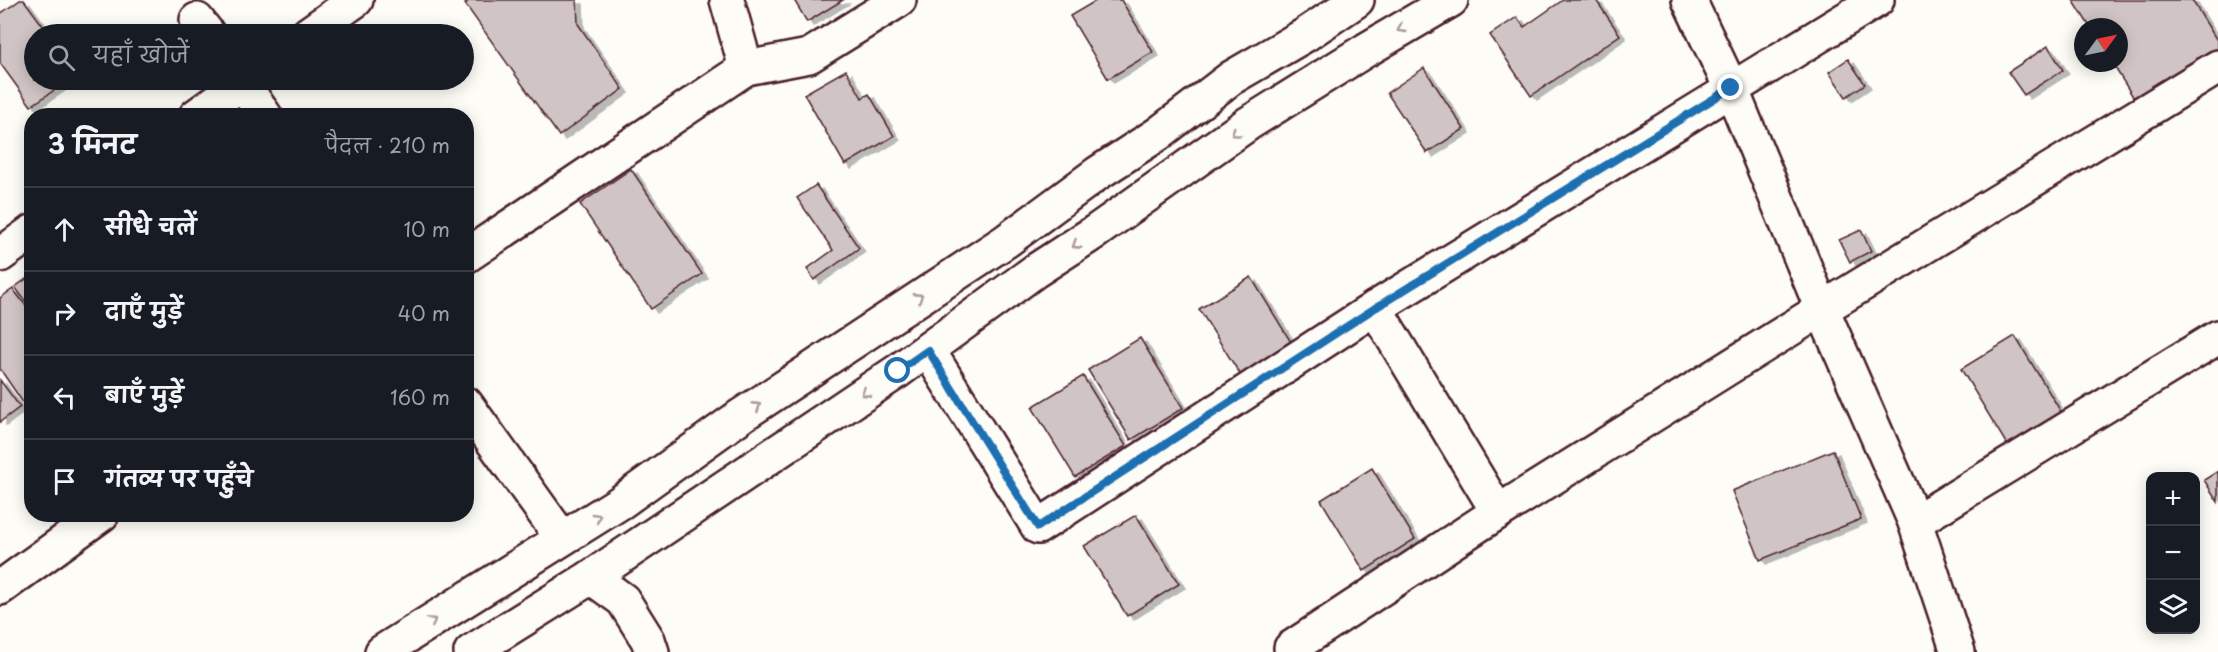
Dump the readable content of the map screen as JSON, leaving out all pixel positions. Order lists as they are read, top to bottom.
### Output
{
  "north": "top right",
  "page": {
    "search": "यहाँ खोजें",
    "heading": ["3 मिनट", "पैदल · 210 m"],
    "list": [
      ["सीधे चलें", "10 m"],
      ["दाएँ मुड़ें", "40 m"],
      ["बाएँ मुड़ें", "160 m"],
      "गंतव्य पर पहुँचे"
    ],
    "map_buttons": ["+", "−"]
  }
}
